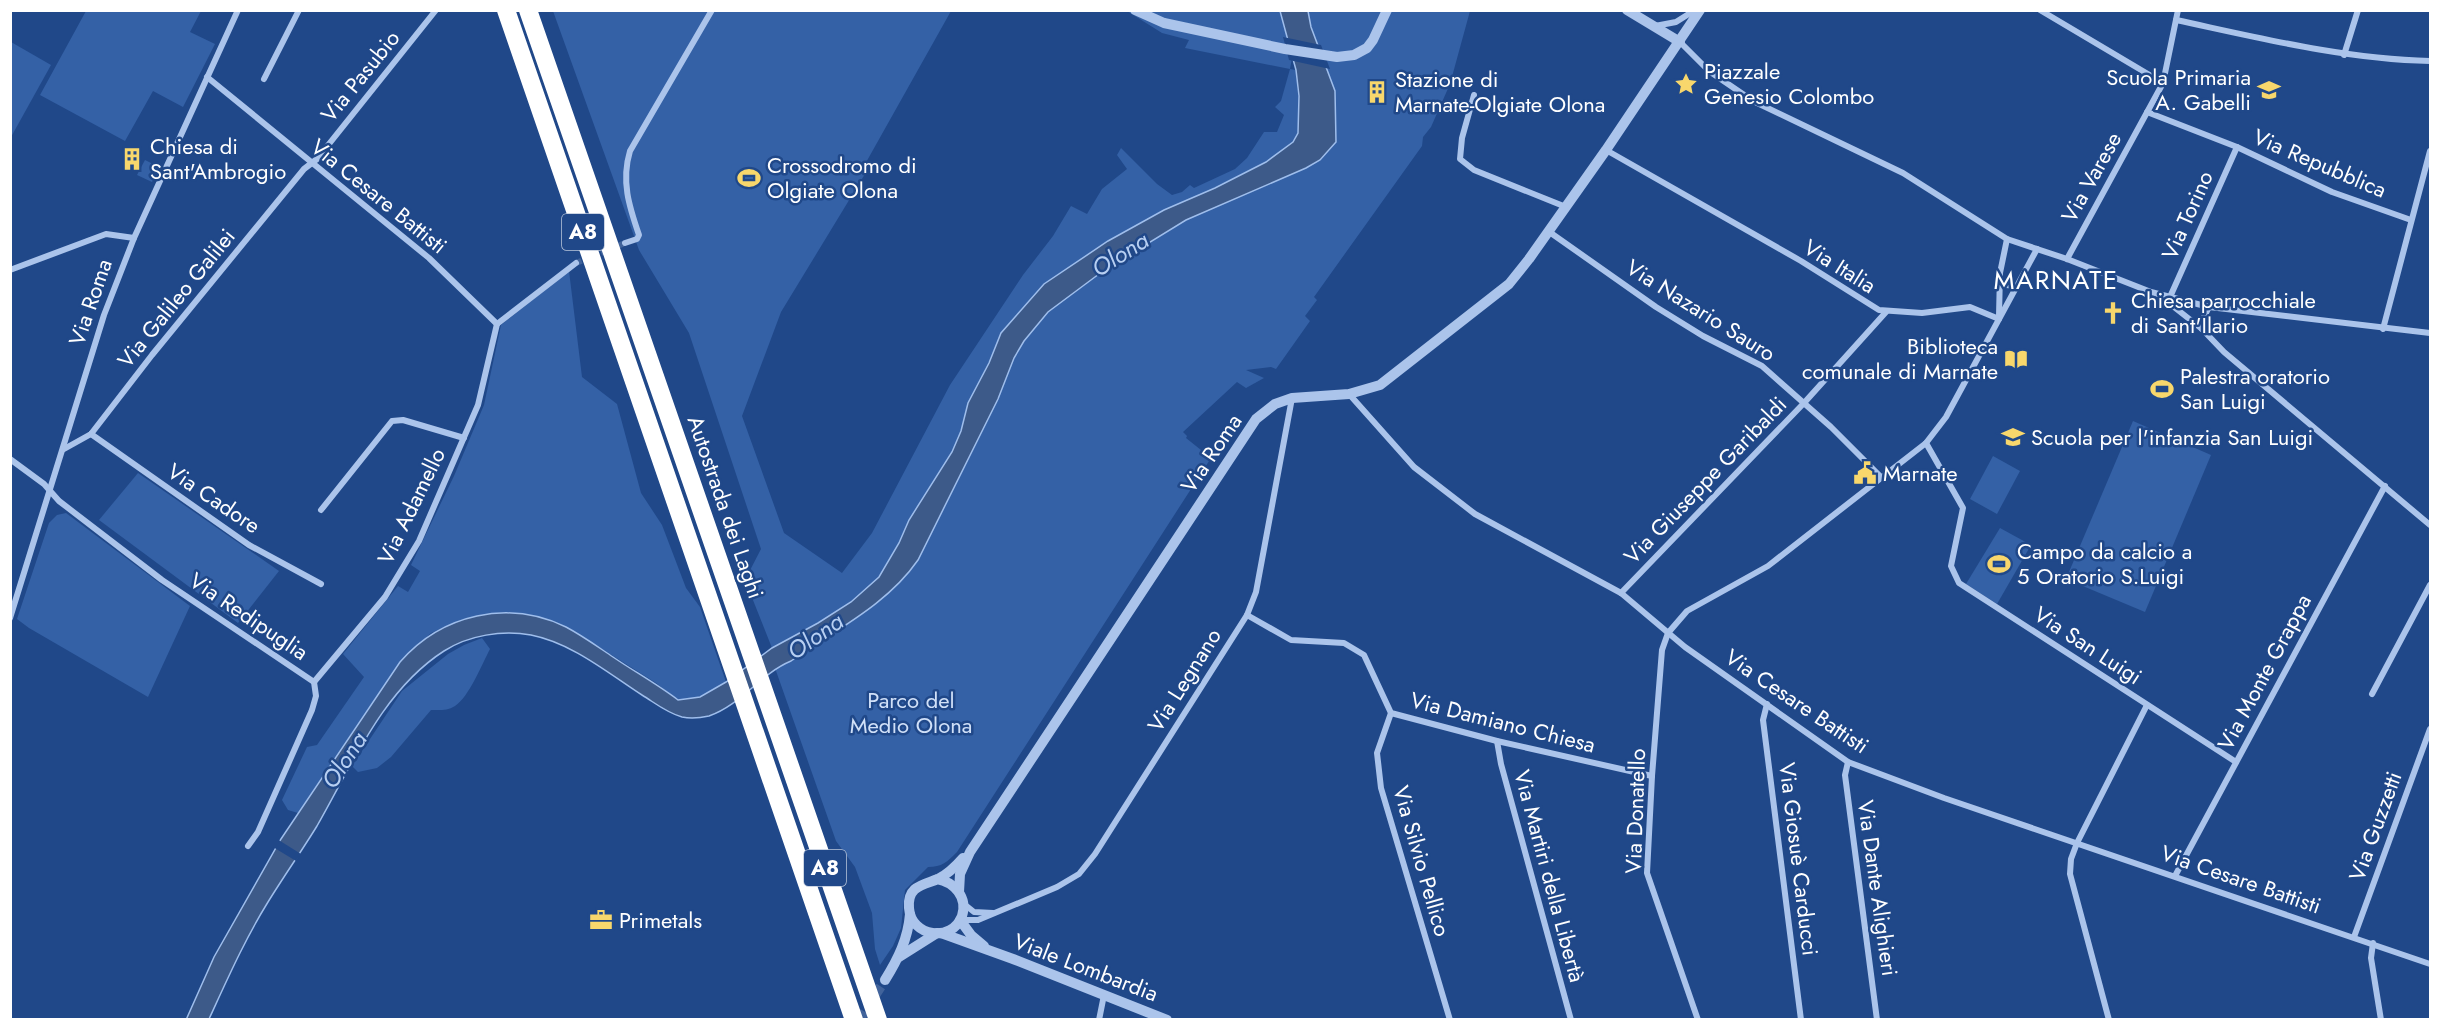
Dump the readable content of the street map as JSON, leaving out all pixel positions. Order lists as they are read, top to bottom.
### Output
{
  "streets": {
    "highway": ["A8", "Autostrada dei Laghi"],
    "street": [
      "Via Pasubio",
      "Via Repubblica",
      "Via Varese",
      "Via Cesare Battisti",
      "Via Torino",
      "Via Italia",
      "Via Galileo Galilei",
      "Via Roma",
      "Via Nazario Sauro",
      "Via Giuseppe Garibaldi",
      "Via Cadore",
      "Via Adamello",
      "Via Redipuglia",
      "Via San Luigi",
      "Via Monte Grappa",
      "Via Legnano",
      "Via Damiano Chiesa",
      "Via Donatello",
      "Via Guzzetti",
      "Via Giosuè Carducci",
      "Via Silvio Pellico",
      "Via Martiri della Libertà",
      "Via Dante Alighieri",
      "Viale Lombardia"
    ]
  },
  "crossings": [
    ["Via Pasubio", "Via Cesare Battisti"],
    ["Via Pasubio", "Via Galileo Galilei"],
    ["Via Repubblica", "Via Varese"],
    ["Via Repubblica", "Via Torino"],
    ["Via Cesare Battisti", "Via Galileo Galilei"],
    ["Via Cesare Battisti", "Via Roma"],
    ["Via Cesare Battisti", "Via Giuseppe Garibaldi"],
    ["Via Cesare Battisti", "Via Adamello"],
    ["Via Cesare Battisti", "Via Monte Grappa"],
    ["Via Cesare Battisti", "Via Donatello"],
    ["Via Cesare Battisti", "Via Guzzetti"],
    ["Via Cesare Battisti", "Via Giosuè Carducci"],
    ["Via Cesare Battisti", "Via Dante Alighieri"],
    ["Via Italia", "Via Roma"],
    ["Via Italia", "Via Giuseppe Garibaldi"],
    ["Via Galileo Galilei", "Via Roma"],
    ["Via Galileo Galilei", "Via Cadore"],
    ["Via Roma", "Via Nazario Sauro"],
    ["Via Roma", "Via Redipuglia"],
    ["Via Roma", "Via Legnano"],
    ["Via Roma", "Viale Lombardia"],
    ["Via Nazario Sauro", "Via Giuseppe Garibaldi"],
    ["Via Adamello", "Via Redipuglia"],
    ["Via San Luigi", "Via Monte Grappa"],
    ["Via Legnano", "Via Damiano Chiesa"],
    ["Via Legnano", "Viale Lombardia"],
    ["Via Damiano Chiesa", "Via Donatello"],
    ["Via Damiano Chiesa", "Via Silvio Pellico"],
    ["Via Damiano Chiesa", "Via Martiri della Libertà"]
  ],
  "districts": ["MARNATE"],
  "water": ["Olona"],
  "parks": ["Parco del Medio Olona"],
  "places": {
    "place": ["Piazzale Genesio Colombo"],
    "school or university": ["Scuola Primaria A. Gabelli", "Scuola per l'infanzia San Luigi"],
    "building": ["Stazione di Marnate-Olgiate Olona", "Chiesa di Sant'Ambrogio"],
    "sports": ["Crossodromo di Olgiate Olona", "Palestra oratorio San Luigi", "Campo da calcio a 5 Oratorio S.Luigi"],
    "church": ["Chiesa parrocchiale di Sant'Ilario"],
    "library": ["Biblioteca comunale di Marnate"],
    "public building": ["Marnate"],
    "office": ["Primetals"]
  }
}
